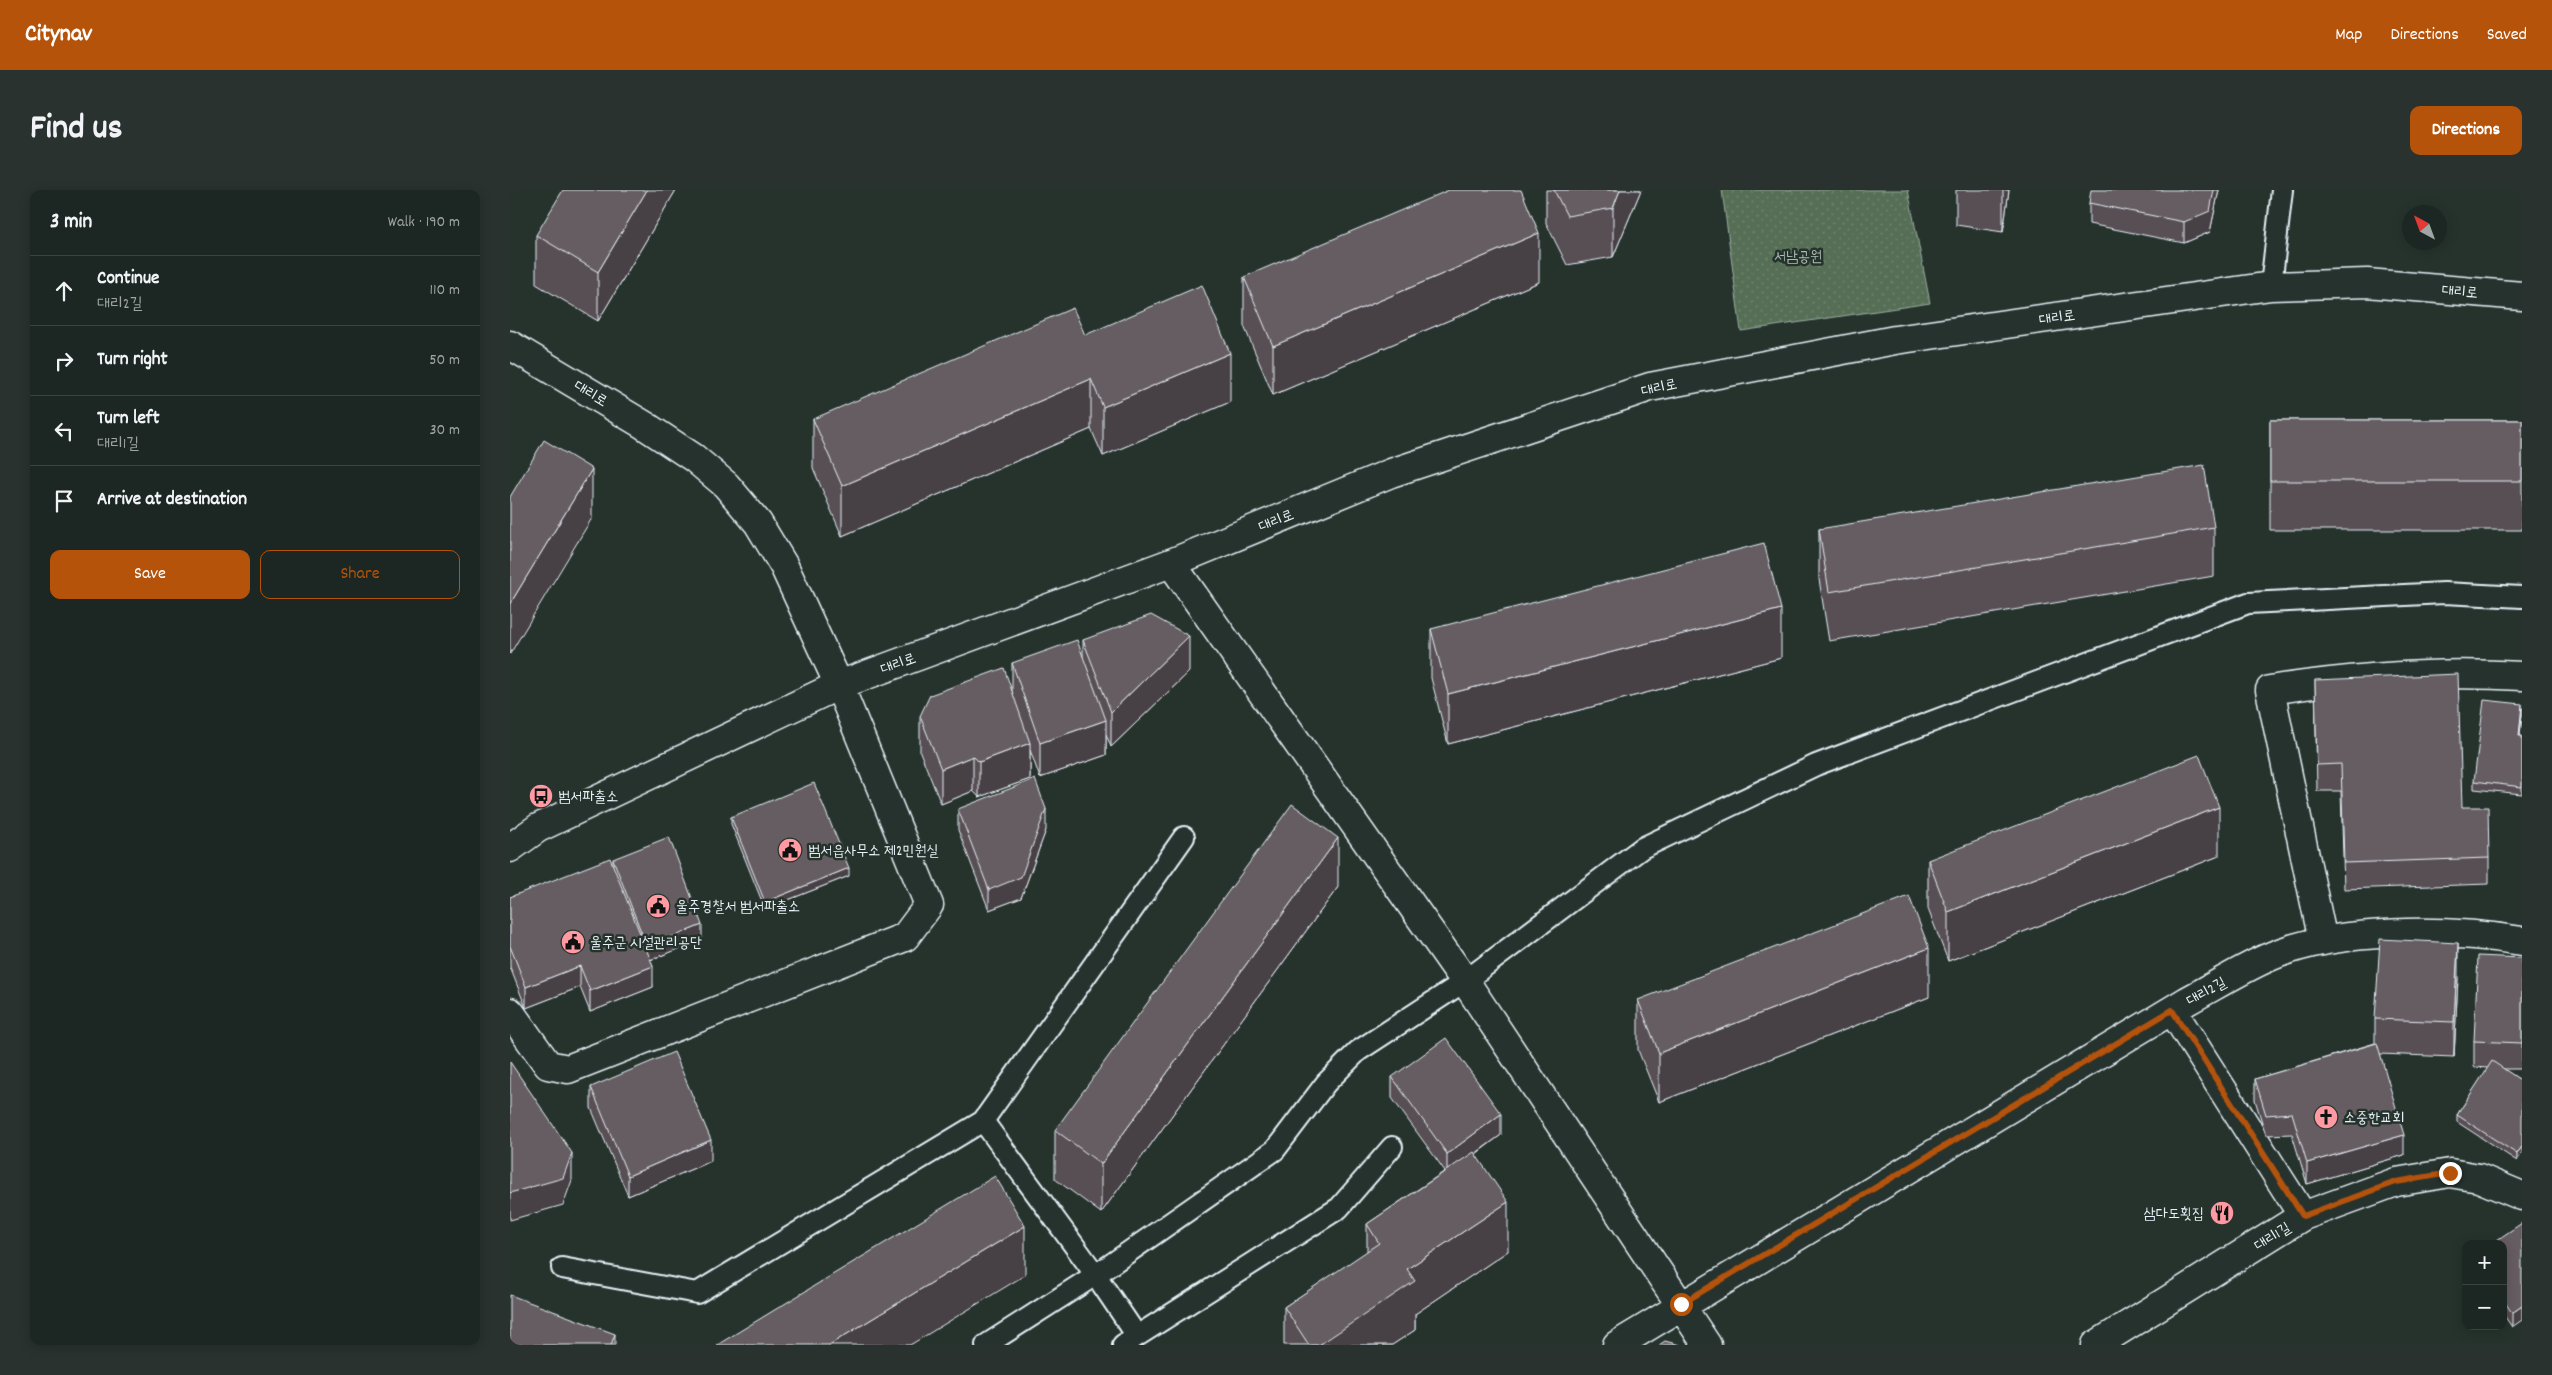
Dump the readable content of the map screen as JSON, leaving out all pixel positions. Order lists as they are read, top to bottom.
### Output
{
  "streets": {
    "street": ["대리로", "대리2길", "대리1길"]
  },
  "parks": ["서남공원"],
  "places": {
    "bus stop": ["범서파출소"],
    "public building": ["범서읍사무소 제2민원실", "울주경찰서 범서파출소", "울주군 시설관리공단"],
    "church": ["소중한교회"],
    "restaurant": ["삼다도횟집"]
  },
  "north": "top left",
  "page": {
    "header": "Citynav",
    "nav": ["Map", "Directions", "Saved"],
    "title": "Find us",
    "buttons": [
      "Directions",
      ["Save", "Share"]
    ],
    "heading": ["3 min", "Walk · 190 m"],
    "list": [
      ["Continue", "대리2길", "110 m"],
      ["Turn right", "50 m"],
      ["Turn left", "대리1길", "30 m"],
      "Arrive at destination"
    ],
    "map_buttons": ["+", "−"]
  }
}
